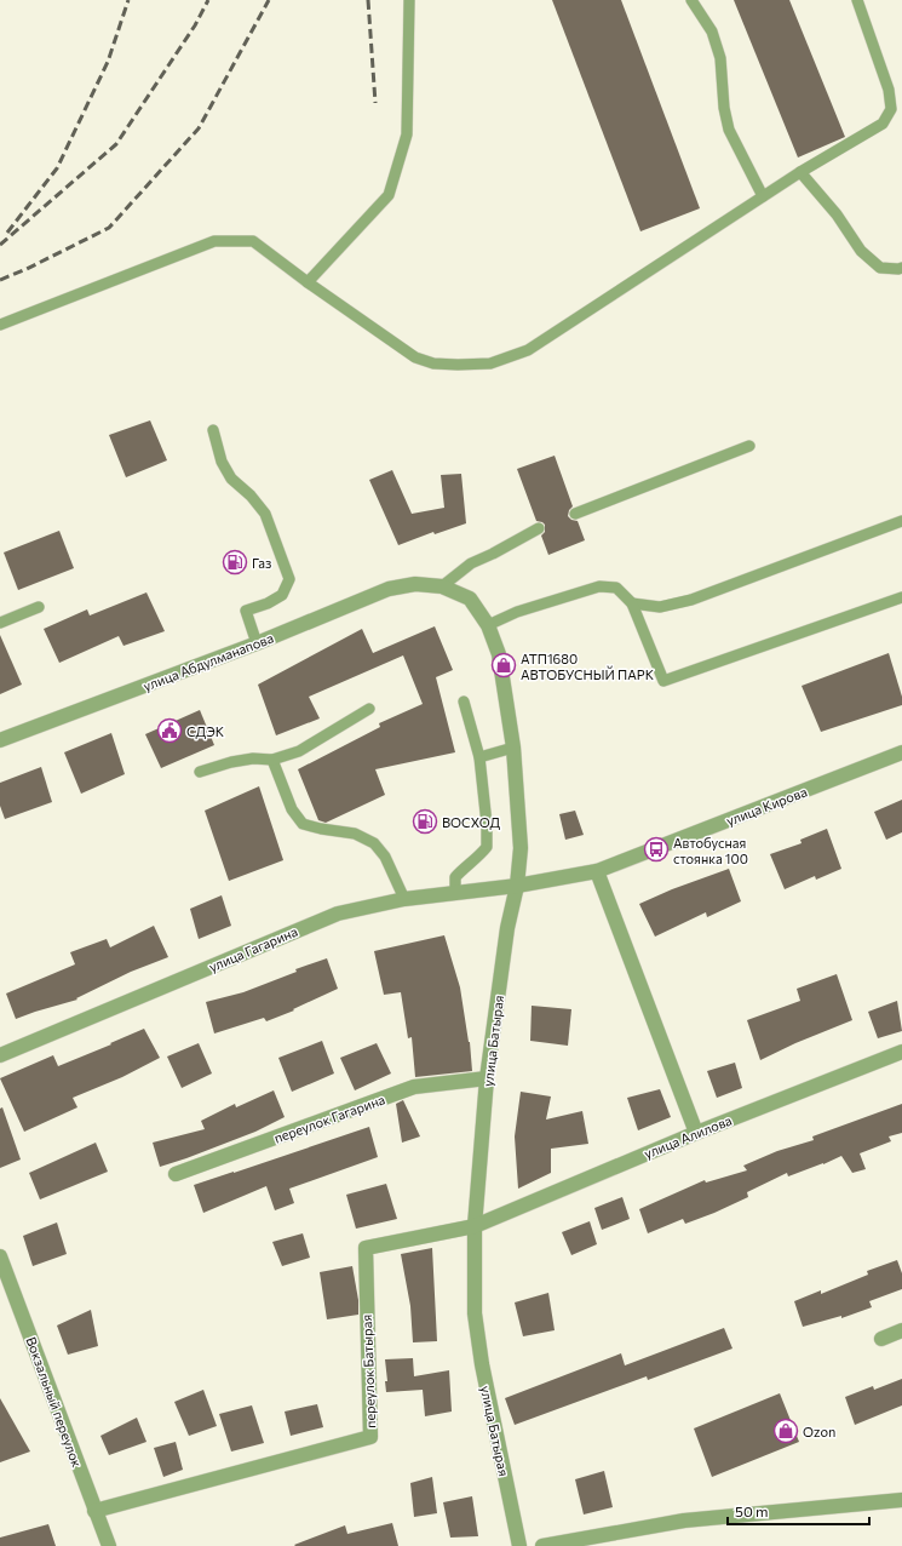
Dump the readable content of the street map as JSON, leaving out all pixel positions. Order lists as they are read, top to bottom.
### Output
{
  "streets": {
    "street": [
      "улица Абдулманапова",
      "улица Кирова",
      "улица Гагарина",
      "улица Батырая",
      "переулок Гагарина",
      "улица Алилова",
      "переулок Батырая",
      "Вокзальный переулок"
    ]
  },
  "crossings": [
    ["улица Абдулманапова", "улица Батырая"],
    ["улица Кирова", "улица Гагарина"],
    ["улица Кирова", "улица Батырая"],
    ["улица Гагарина", "улица Батырая"],
    ["улица Батырая", "переулок Гагарина"],
    ["улица Батырая", "улица Алилова"],
    ["улица Батырая", "переулок Батырая"],
    ["улица Алилова", "переулок Батырая"],
    ["переулок Батырая", "Вокзальный переулок"]
  ],
  "places": {
    "fuel station": ["Газ", "ВОСХОД"],
    "shop": ["АТП1680 АВТОБУСНЫЙ ПАРК", "Ozon"],
    "public building": ["СДЭК"],
    "bus stop": ["Автобусная стоянка 100"]
  },
  "scale_bar": "50 m"
}
